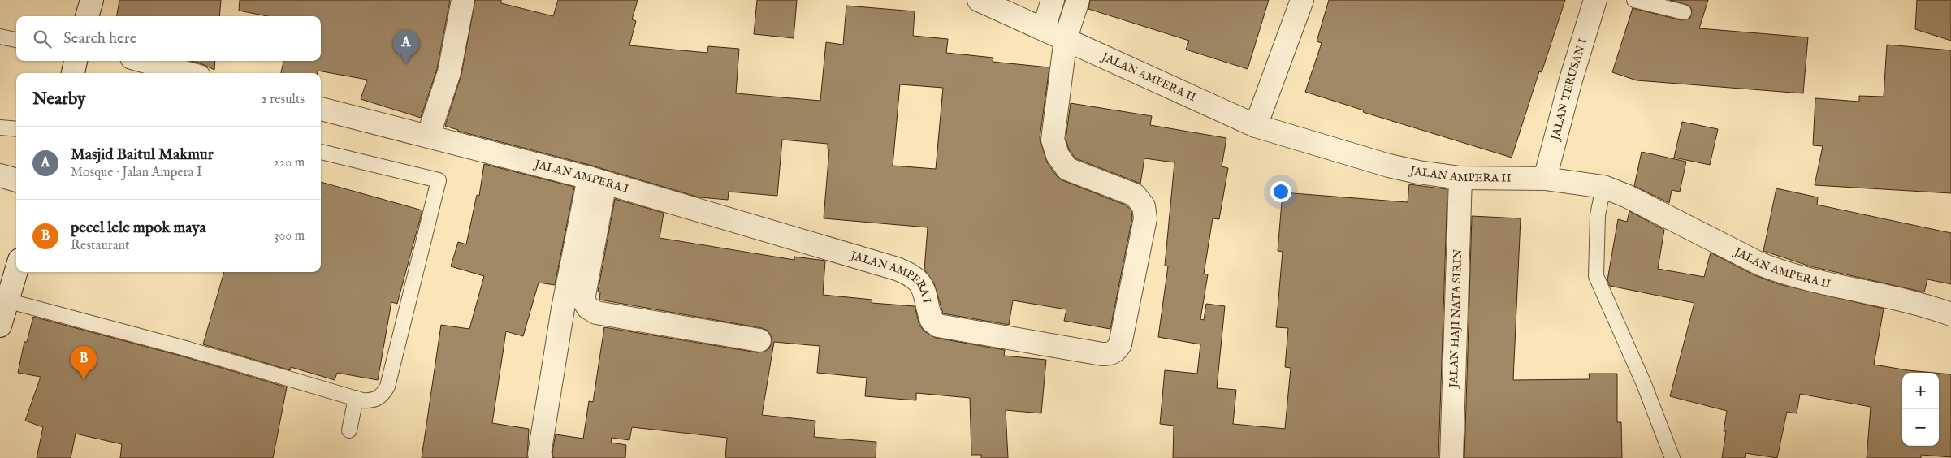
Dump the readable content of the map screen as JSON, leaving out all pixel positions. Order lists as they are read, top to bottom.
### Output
{
  "streets": {
    "street": [
      "JALAN AMPERA II",
      "JALAN TERUSAN I",
      "JALAN AMPERA I",
      "JALAN HAJI NATA SIRIN"
    ]
  },
  "crossings": [
    ["JALAN AMPERA II", "JALAN TERUSAN I"],
    ["JALAN AMPERA II", "JALAN AMPERA I"],
    ["JALAN AMPERA II", "JALAN HAJI NATA SIRIN"]
  ],
  "page": {
    "search": "Search here",
    "pins": ["A", "B"],
    "heading": ["Nearby", "2 results"],
    "list": [
      {
        "mark": "A",
        "name": "Masjid Baitul Makmur",
        "note": "Mosque · Jalan Ampera I",
        "value": "220 m"
      },
      {
        "mark": "B",
        "name": "pecel lele mpok maya",
        "note": "Restaurant",
        "value": "300 m"
      }
    ],
    "map_buttons": ["+", "−"]
  }
}
